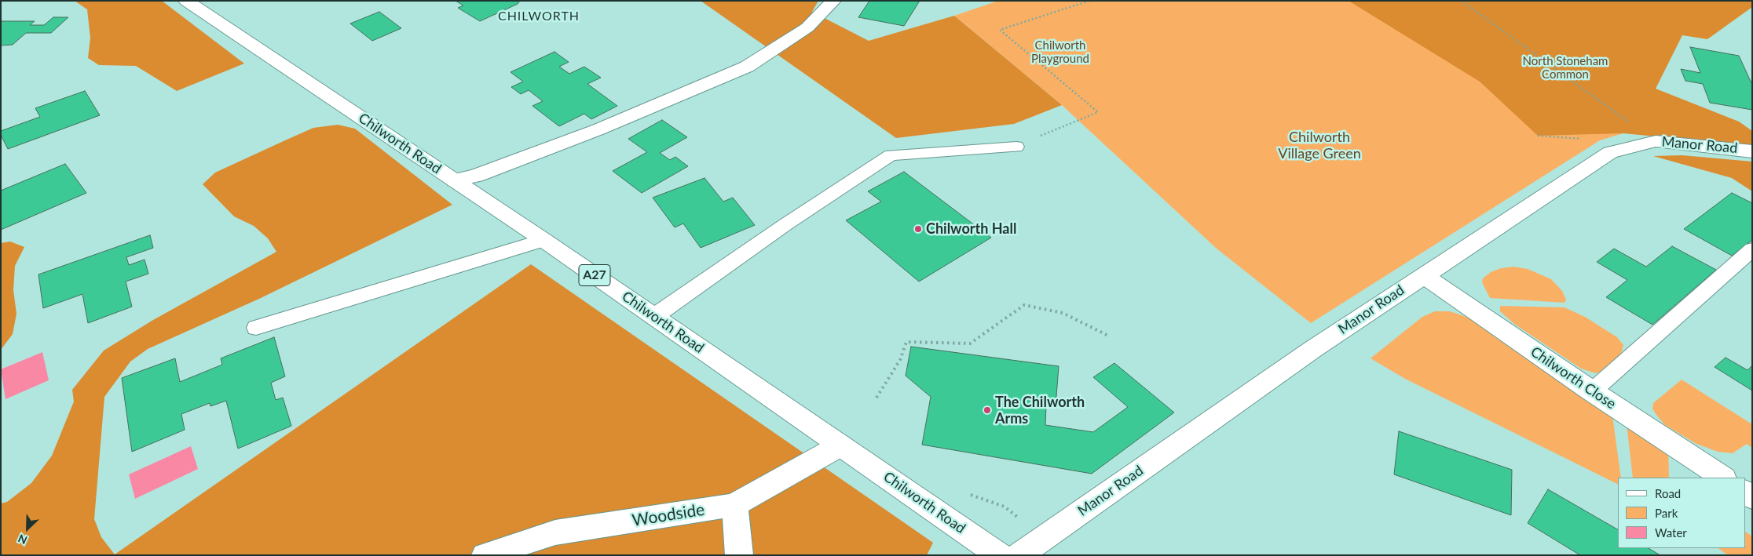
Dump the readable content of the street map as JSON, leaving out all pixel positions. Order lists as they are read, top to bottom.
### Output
{
  "streets": {
    "street": [
      "Chilworth Road",
      "Manor Road",
      "A27",
      "Chilworth Close",
      "Woodside"
    ]
  },
  "crossings": [
    ["Chilworth Road", "Woodside"],
    ["Manor Road", "Chilworth Close"]
  ],
  "districts": ["CHILWORTH"],
  "parks": ["Chilworth Playground", "North Stoneham Common", "Chilworth Village Green"],
  "places": ["Chilworth Hall", "The Chilworth Arms"],
  "legend": ["Road", "Park", "Water"],
  "north": "bottom left"
}
